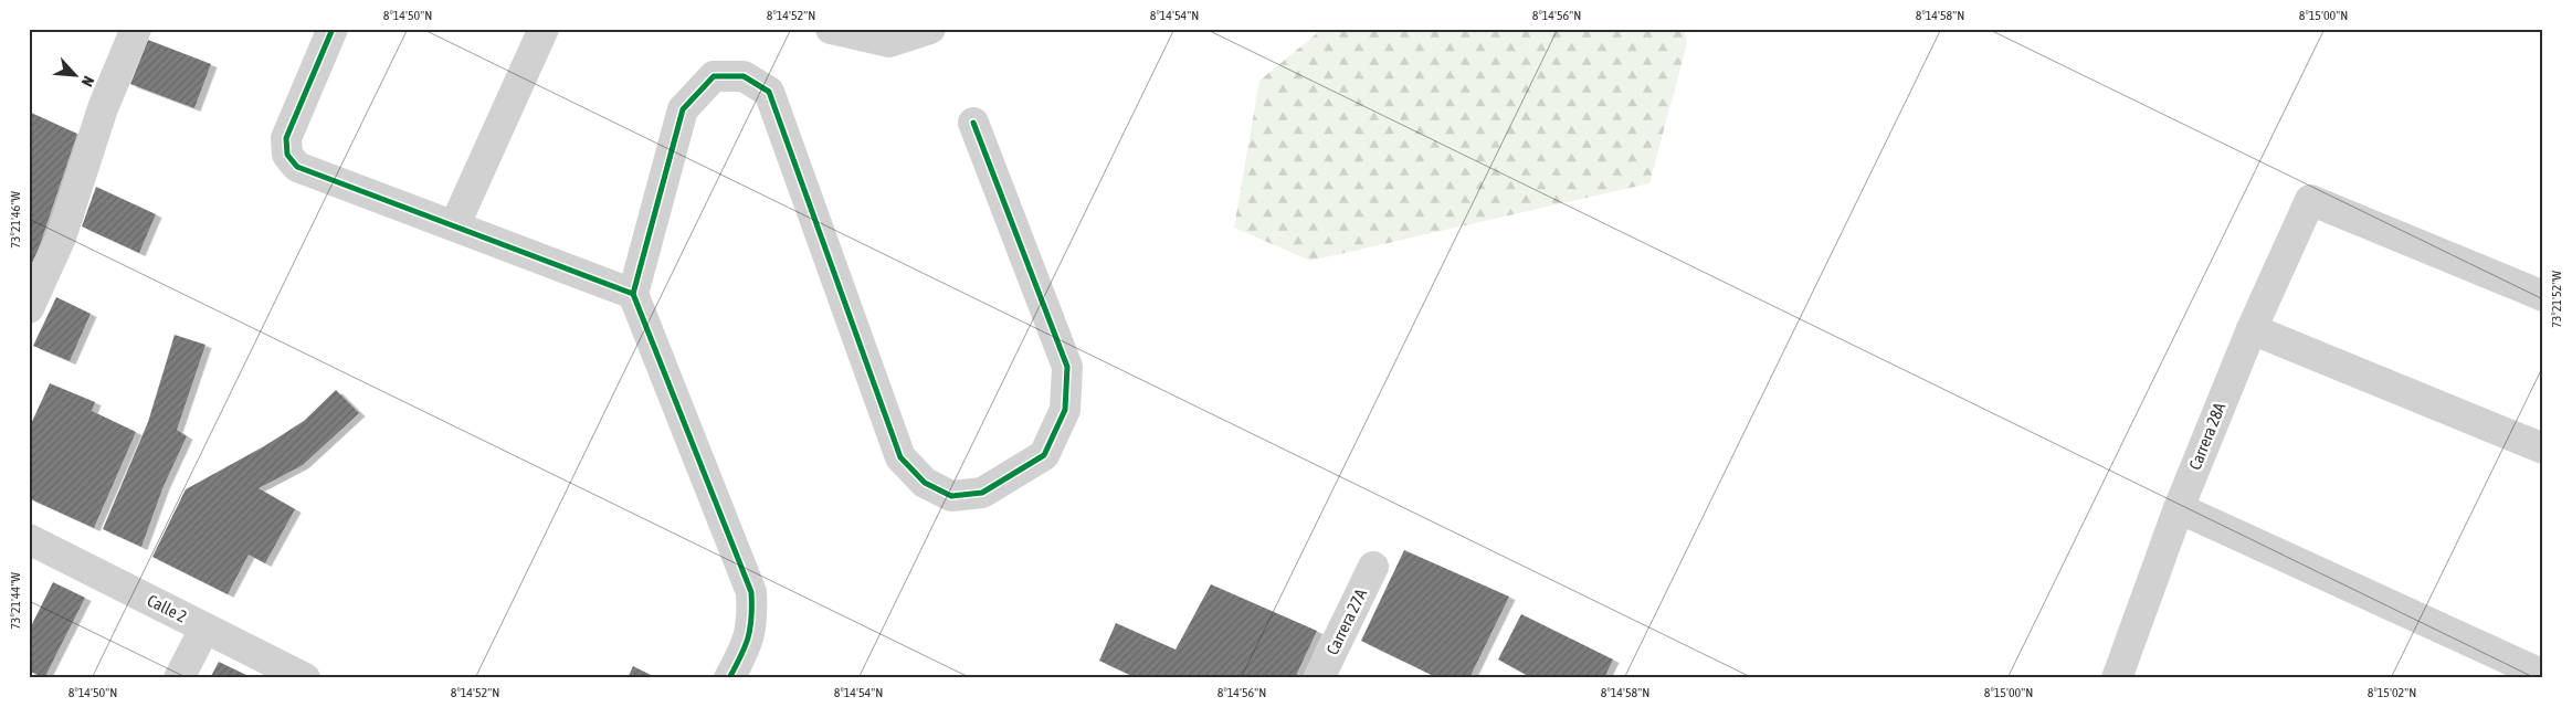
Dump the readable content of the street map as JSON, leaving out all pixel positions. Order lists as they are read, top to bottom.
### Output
{
  "streets": {
    "street": ["Carrera 28A", "Calle 2", "Carrera 27A"]
  },
  "north": "bottom right",
  "coordinates": [
    "8°14'50\"N",
    "8°14'52\"N",
    "8°14'54\"N",
    "8°14'56\"N",
    "8°14'58\"N",
    "8°15'00\"N",
    "73°21'46\"W",
    "73°21'52\"W",
    "73°21'44\"W",
    "8°15'02\"N"
  ]
}
